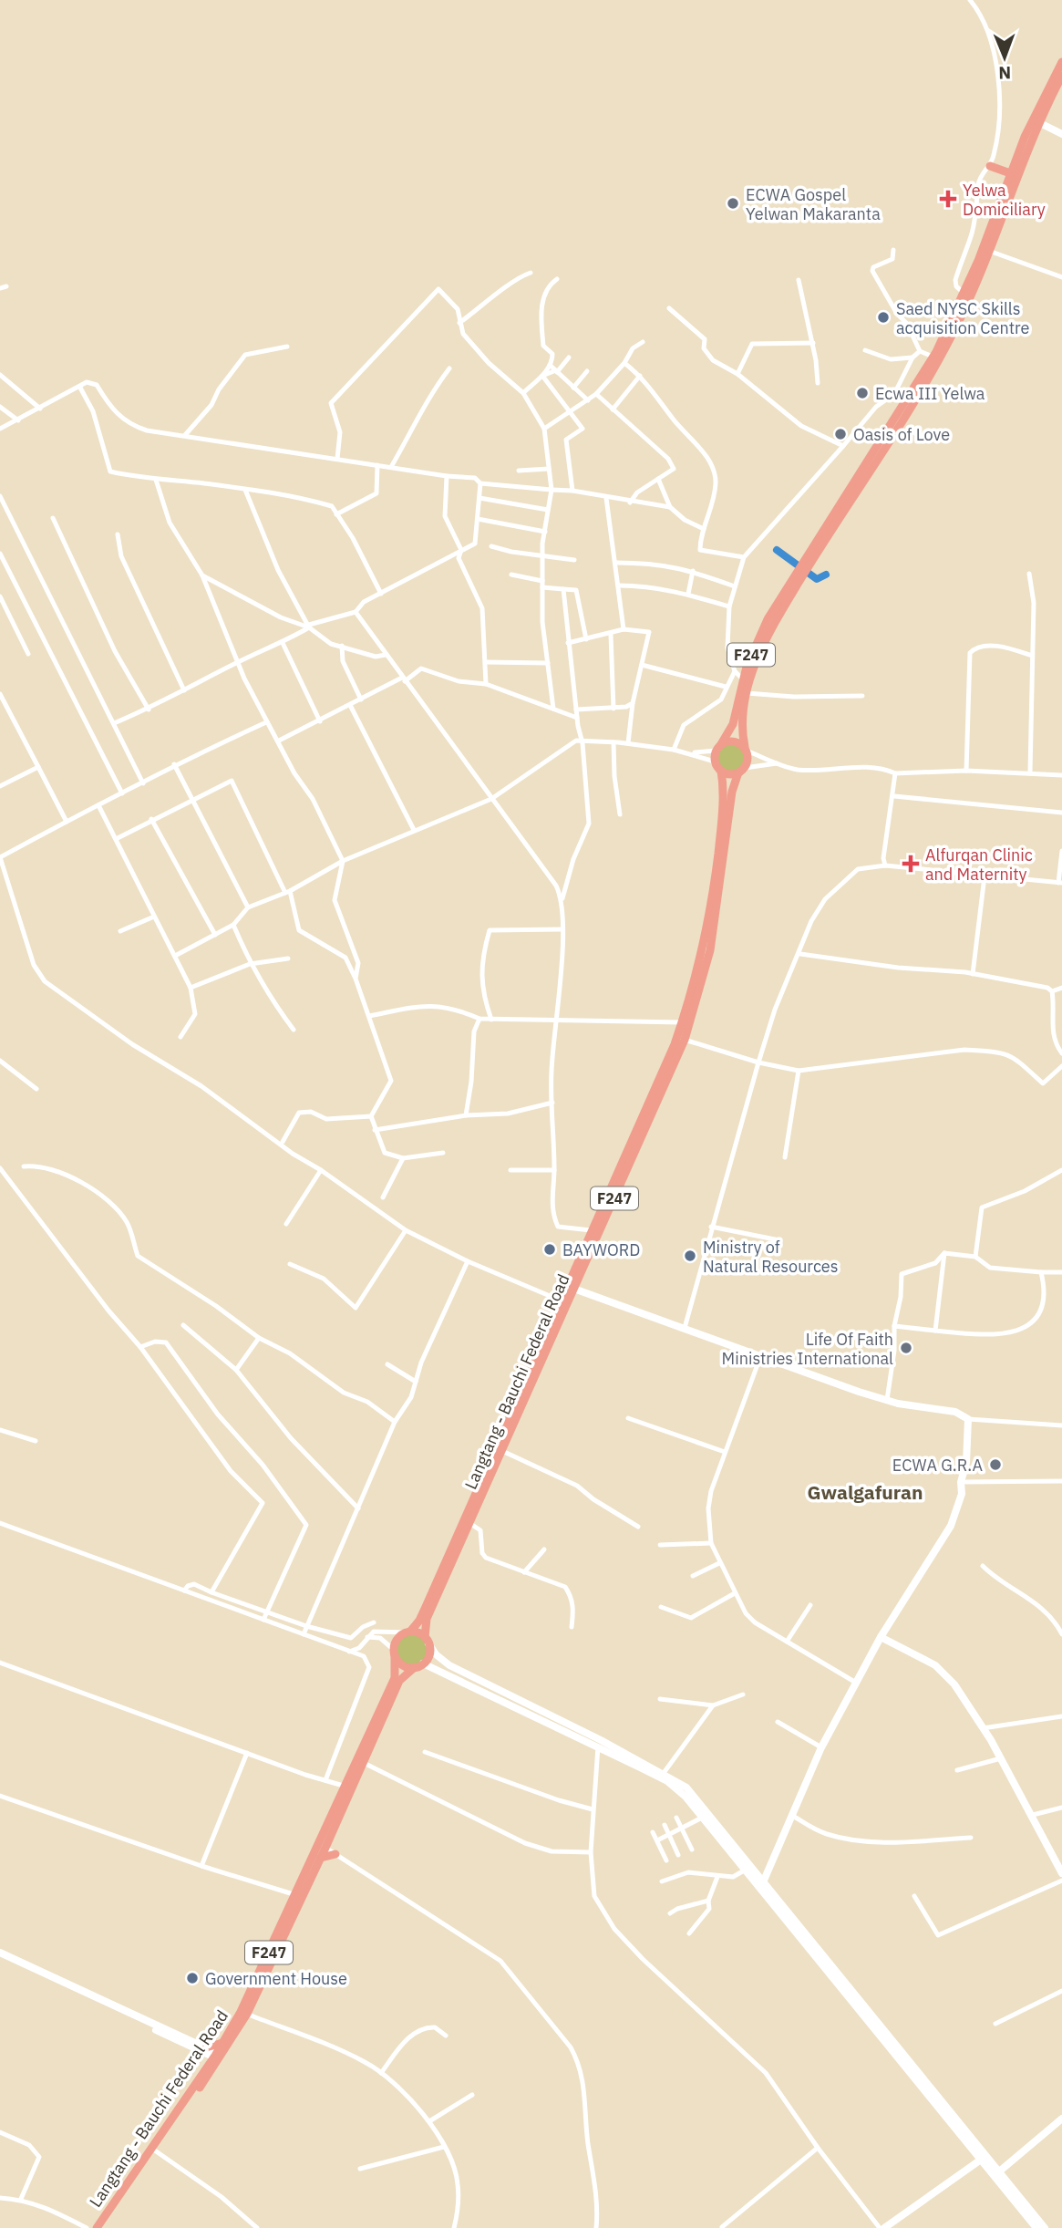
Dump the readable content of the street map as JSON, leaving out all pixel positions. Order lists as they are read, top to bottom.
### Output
{
  "streets": {
    "main road": ["F247", "Langtang - Bauchi Federal Road"]
  },
  "crossings": [
    ["F247", "Langtang - Bauchi Federal Road"]
  ],
  "districts": ["Gwalgafuran"],
  "places": {
    "health": ["Yelwa Domiciliary", "Alfurqan Clinic and Maternity"],
    "other": [
      "ECWA Gospel Yelwan Makaranta",
      "Saed NYSC Skills acquisition Centre",
      "Ecwa III Yelwa",
      "Oasis of Love",
      "BAYWORD",
      "Ministry of Natural Resources",
      "Life Of Faith Ministries International",
      "ECWA G.R.A",
      "Government House"
    ]
  },
  "north": "bottom"
}
